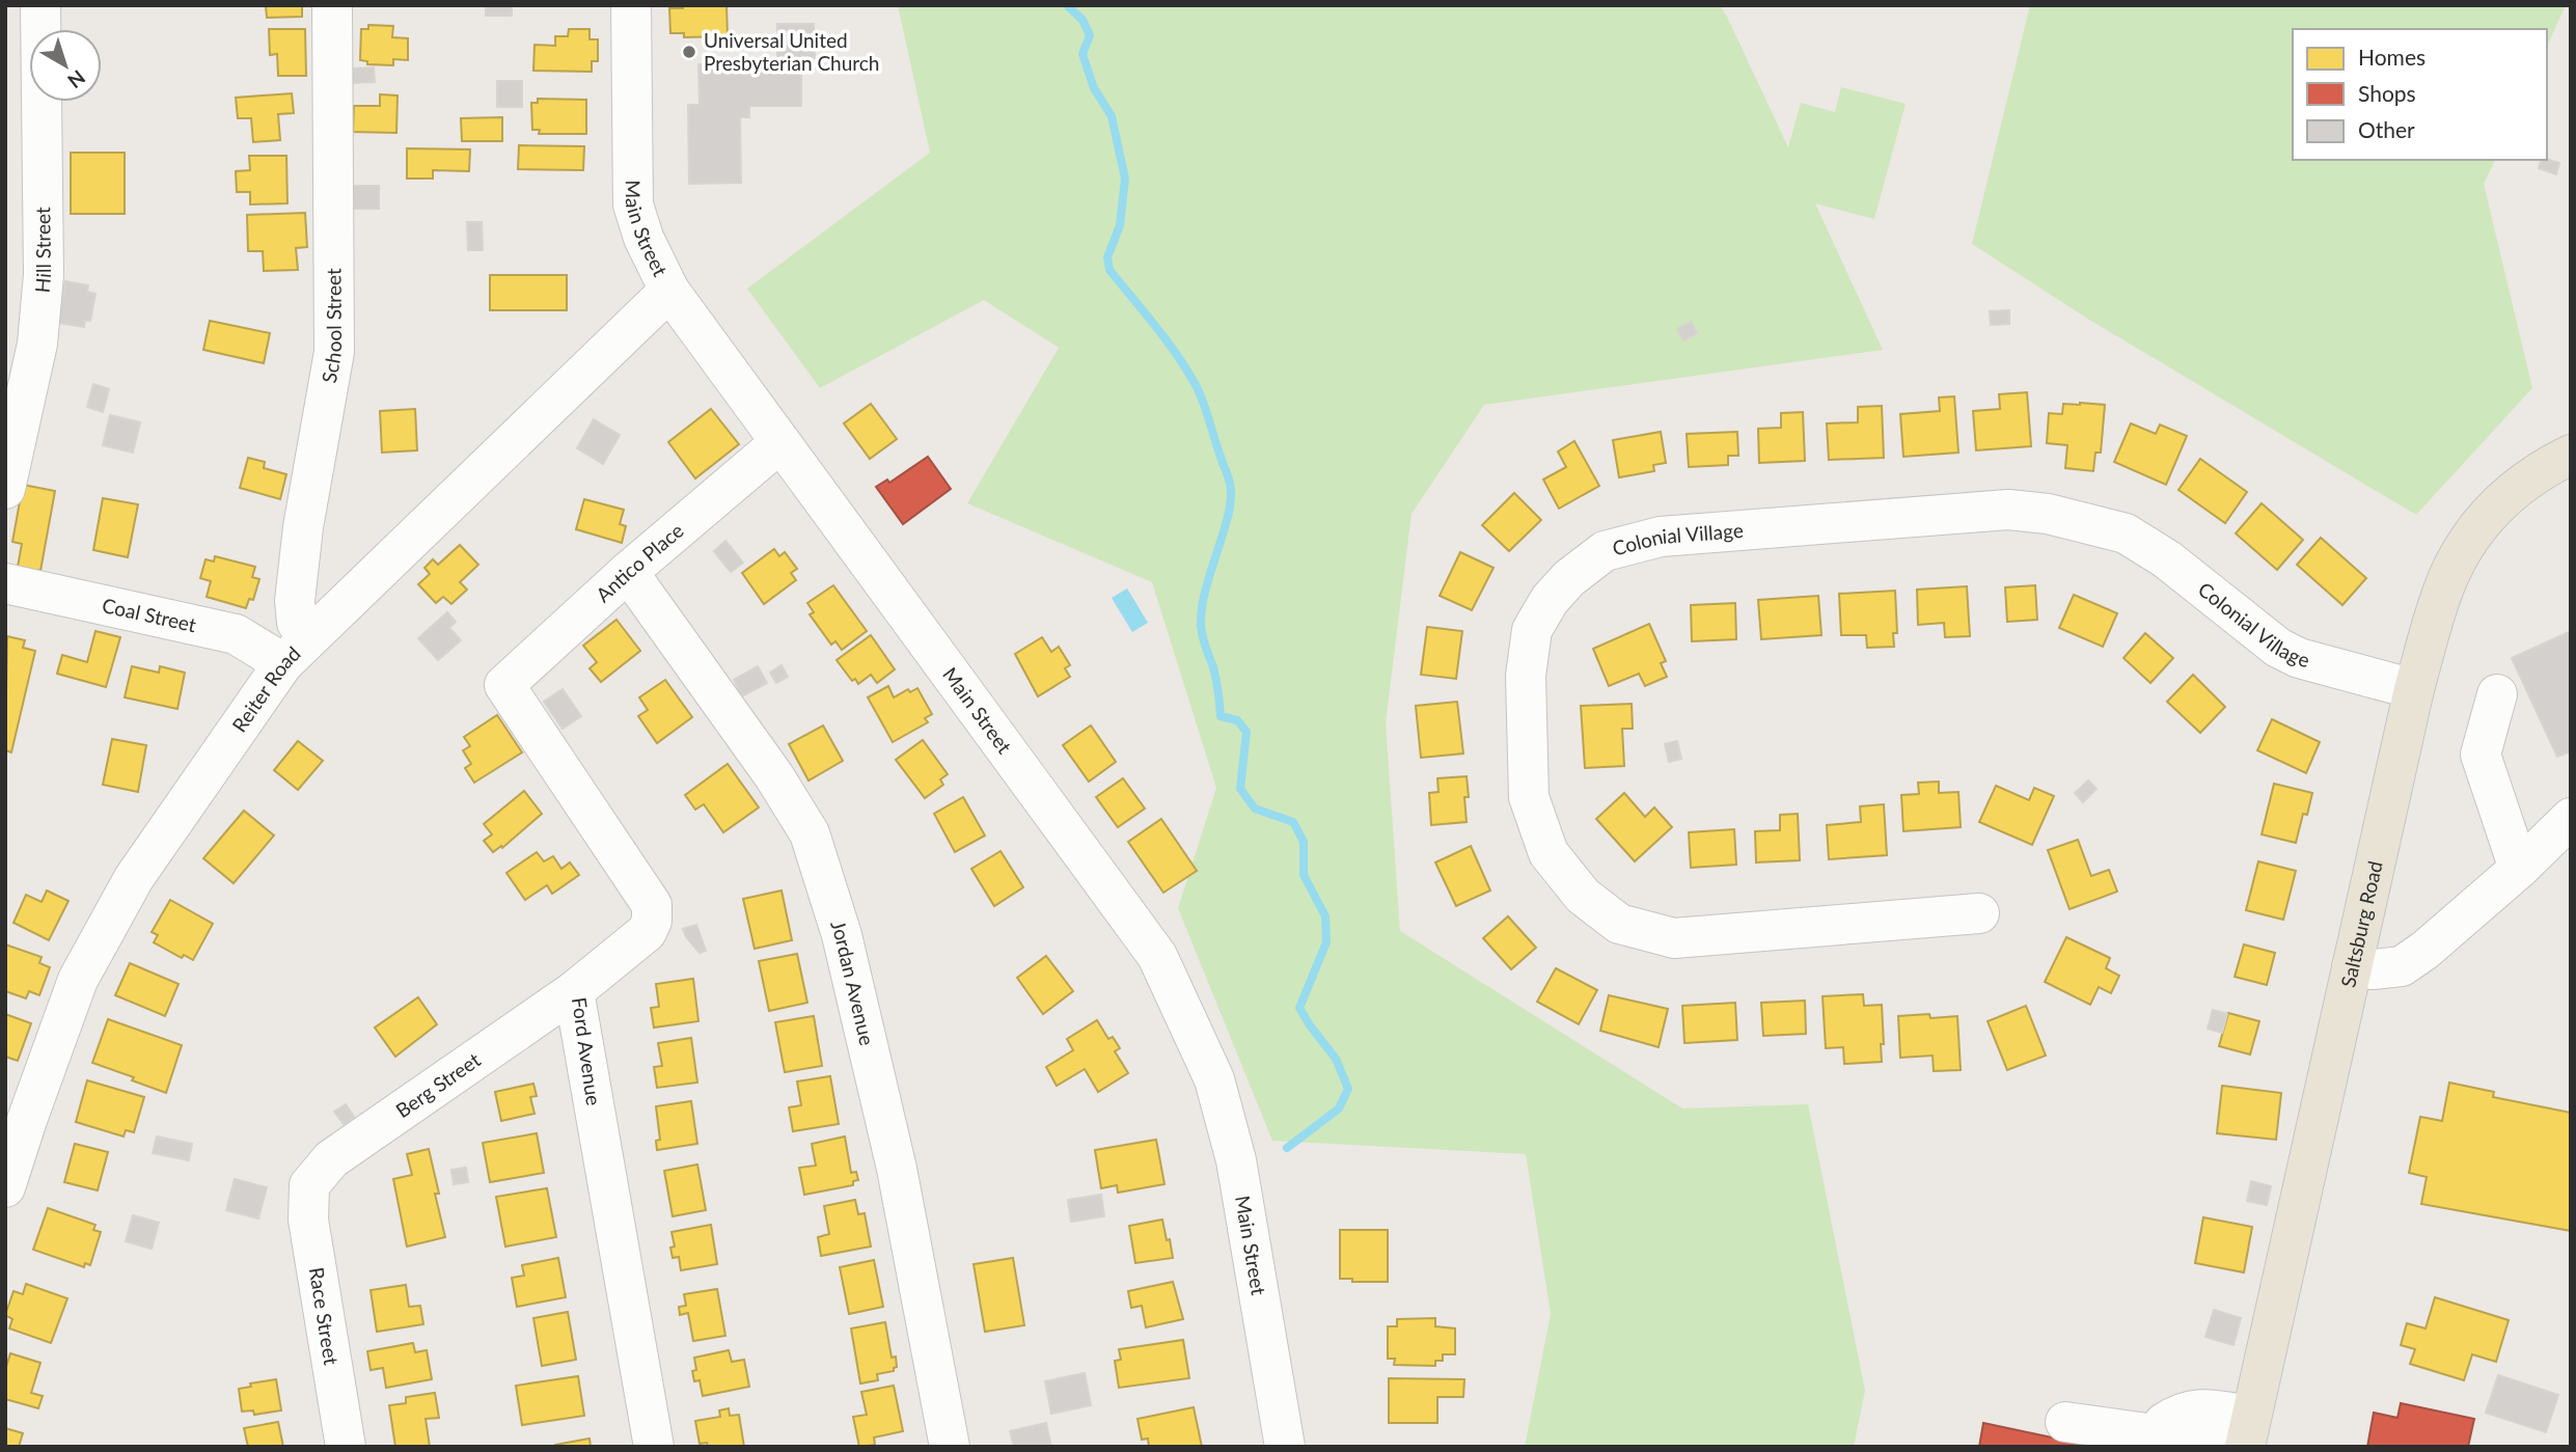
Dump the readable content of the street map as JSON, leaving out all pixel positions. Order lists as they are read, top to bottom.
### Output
{
  "streets": {
    "main road": ["Saltsburg Road"],
    "street": [
      "Main Street",
      "Hill Street",
      "School Street",
      "Colonial Village",
      "Antico Place",
      "Coal Street",
      "Reiter Road",
      "Jordan Avenue",
      "Ford Avenue",
      "Berg Street",
      "Race Street"
    ]
  },
  "crossings": [
    ["Main Street", "Antico Place"],
    ["Main Street", "Reiter Road"],
    ["School Street", "Coal Street"],
    ["School Street", "Reiter Road"],
    ["Colonial Village", "Saltsburg Road"],
    ["Antico Place", "Jordan Avenue"],
    ["Antico Place", "Ford Avenue"],
    ["Coal Street", "Reiter Road"],
    ["Ford Avenue", "Berg Street"],
    ["Berg Street", "Race Street"]
  ],
  "places": ["Universal United Presbyterian Church"],
  "legend": ["Homes", "Shops", "Other"],
  "north": "bottom right"
}
